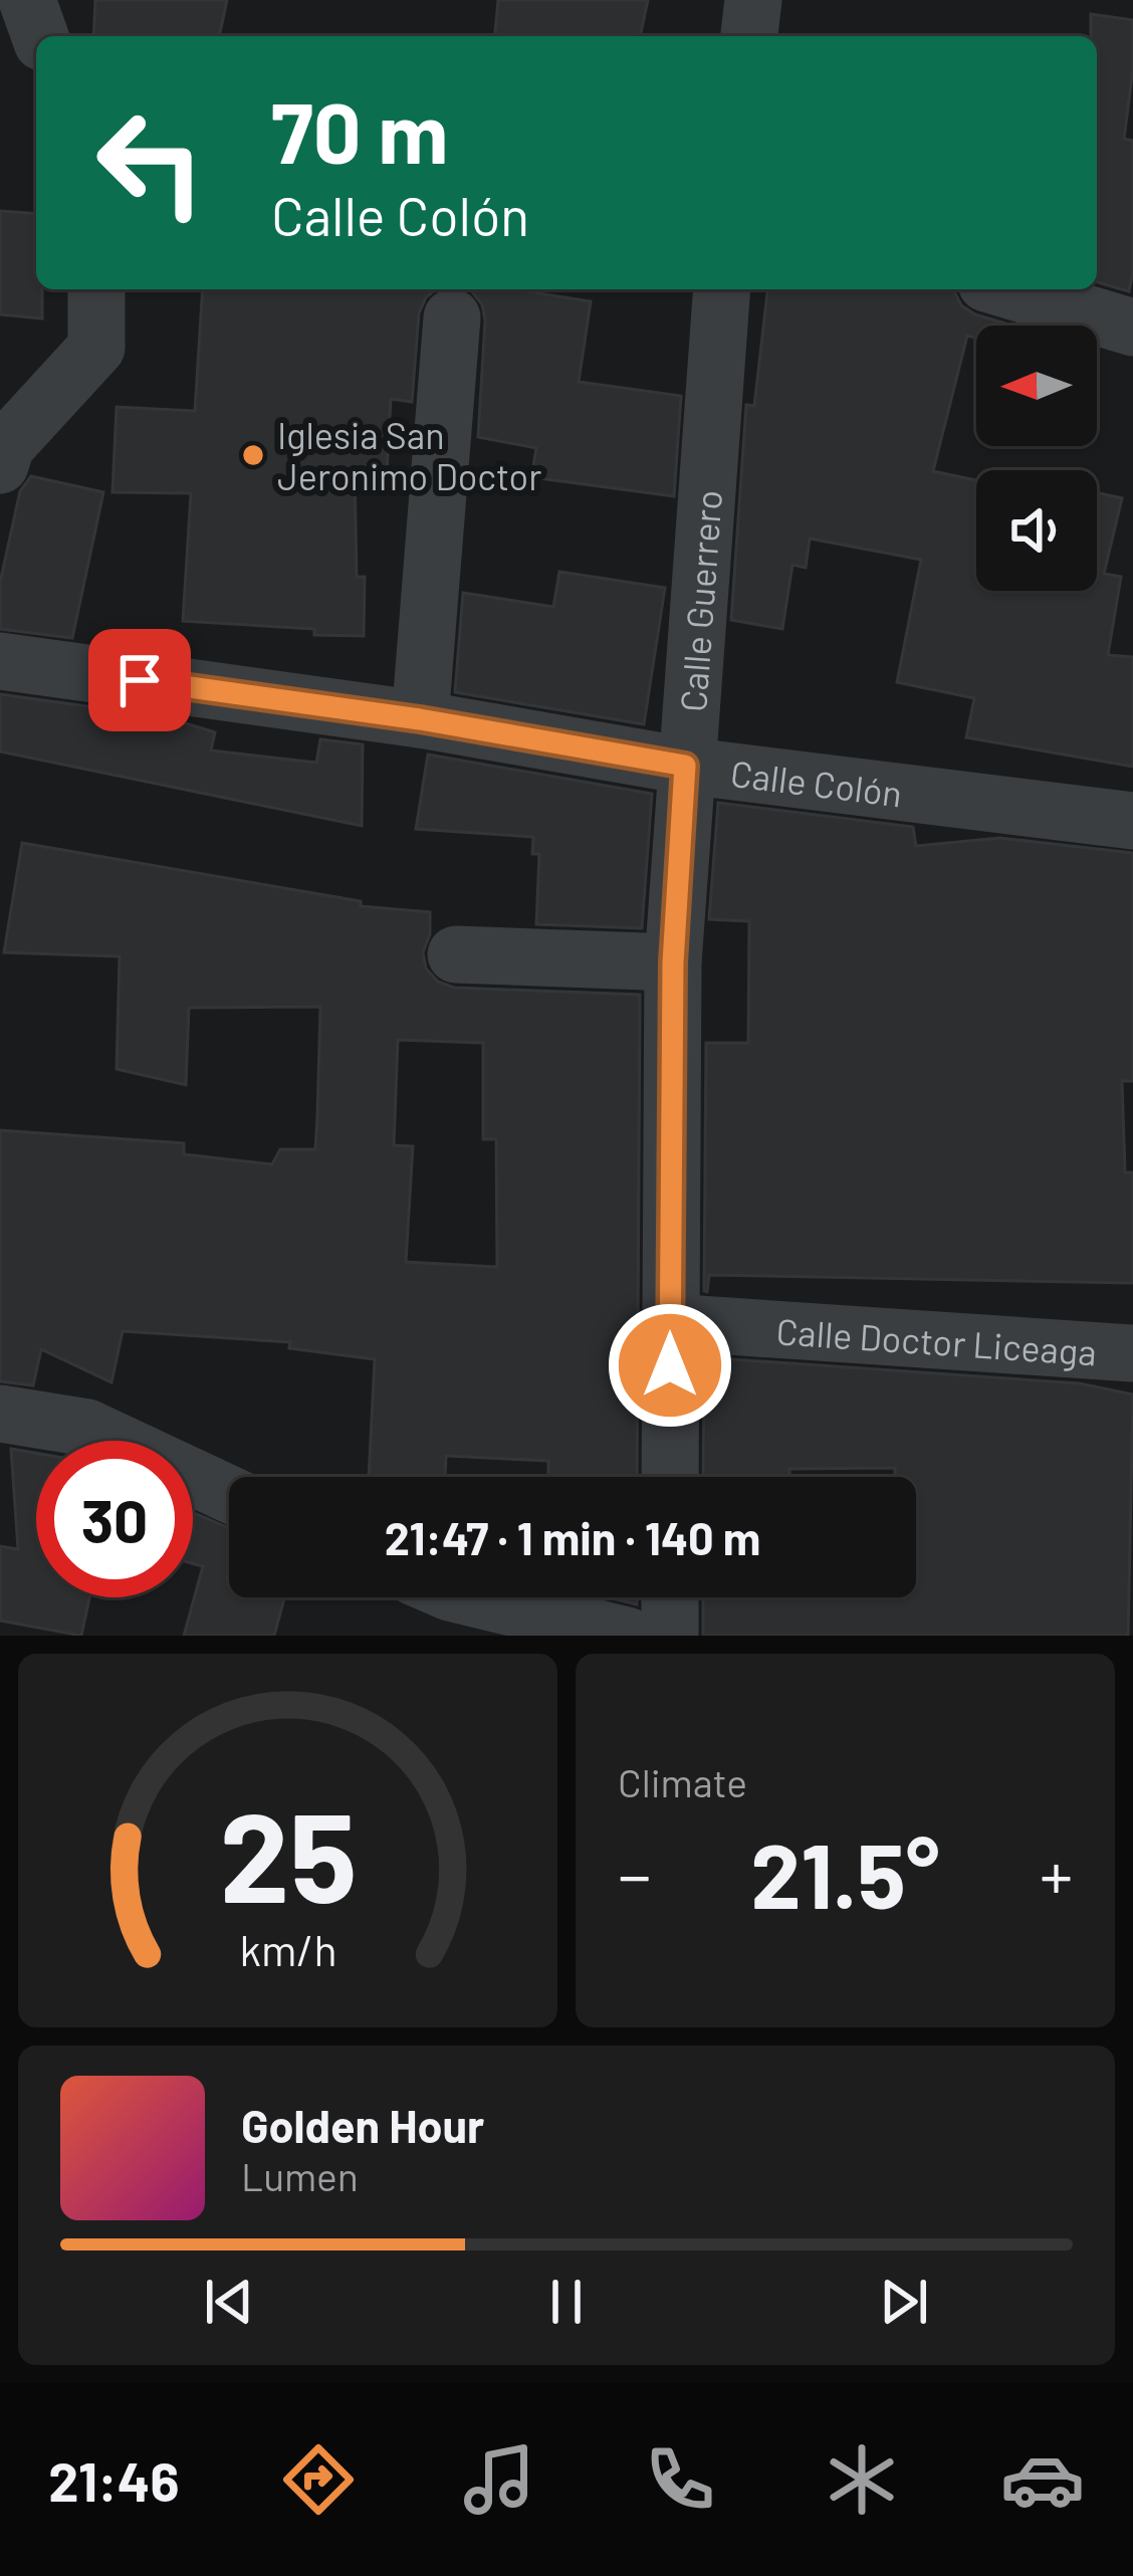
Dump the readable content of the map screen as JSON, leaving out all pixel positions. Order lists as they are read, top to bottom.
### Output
{
  "streets": {
    "street": ["Calle Guerrero", "Calle Colón", "Calle Doctor Liceaga"]
  },
  "crossings": [
    ["Calle Guerrero", "Calle Colón"],
    ["Calle Guerrero", "Calle Doctor Liceaga"]
  ],
  "places": ["Iglesia San Jeronimo Doctor"],
  "north": "left",
  "page": {
    "turn": ["70 m", "Calle Colón"],
    "limit": "30",
    "trip": "21:47 · 1 min · 140 m",
    "tile": "Climate",
    "heat": ["−", "21.5°", "+"],
    "song": ["Golden Hour", "Lumen"],
    "tabs": "21:46",
    "gauge": ["25", "km/h"]
  }
}
